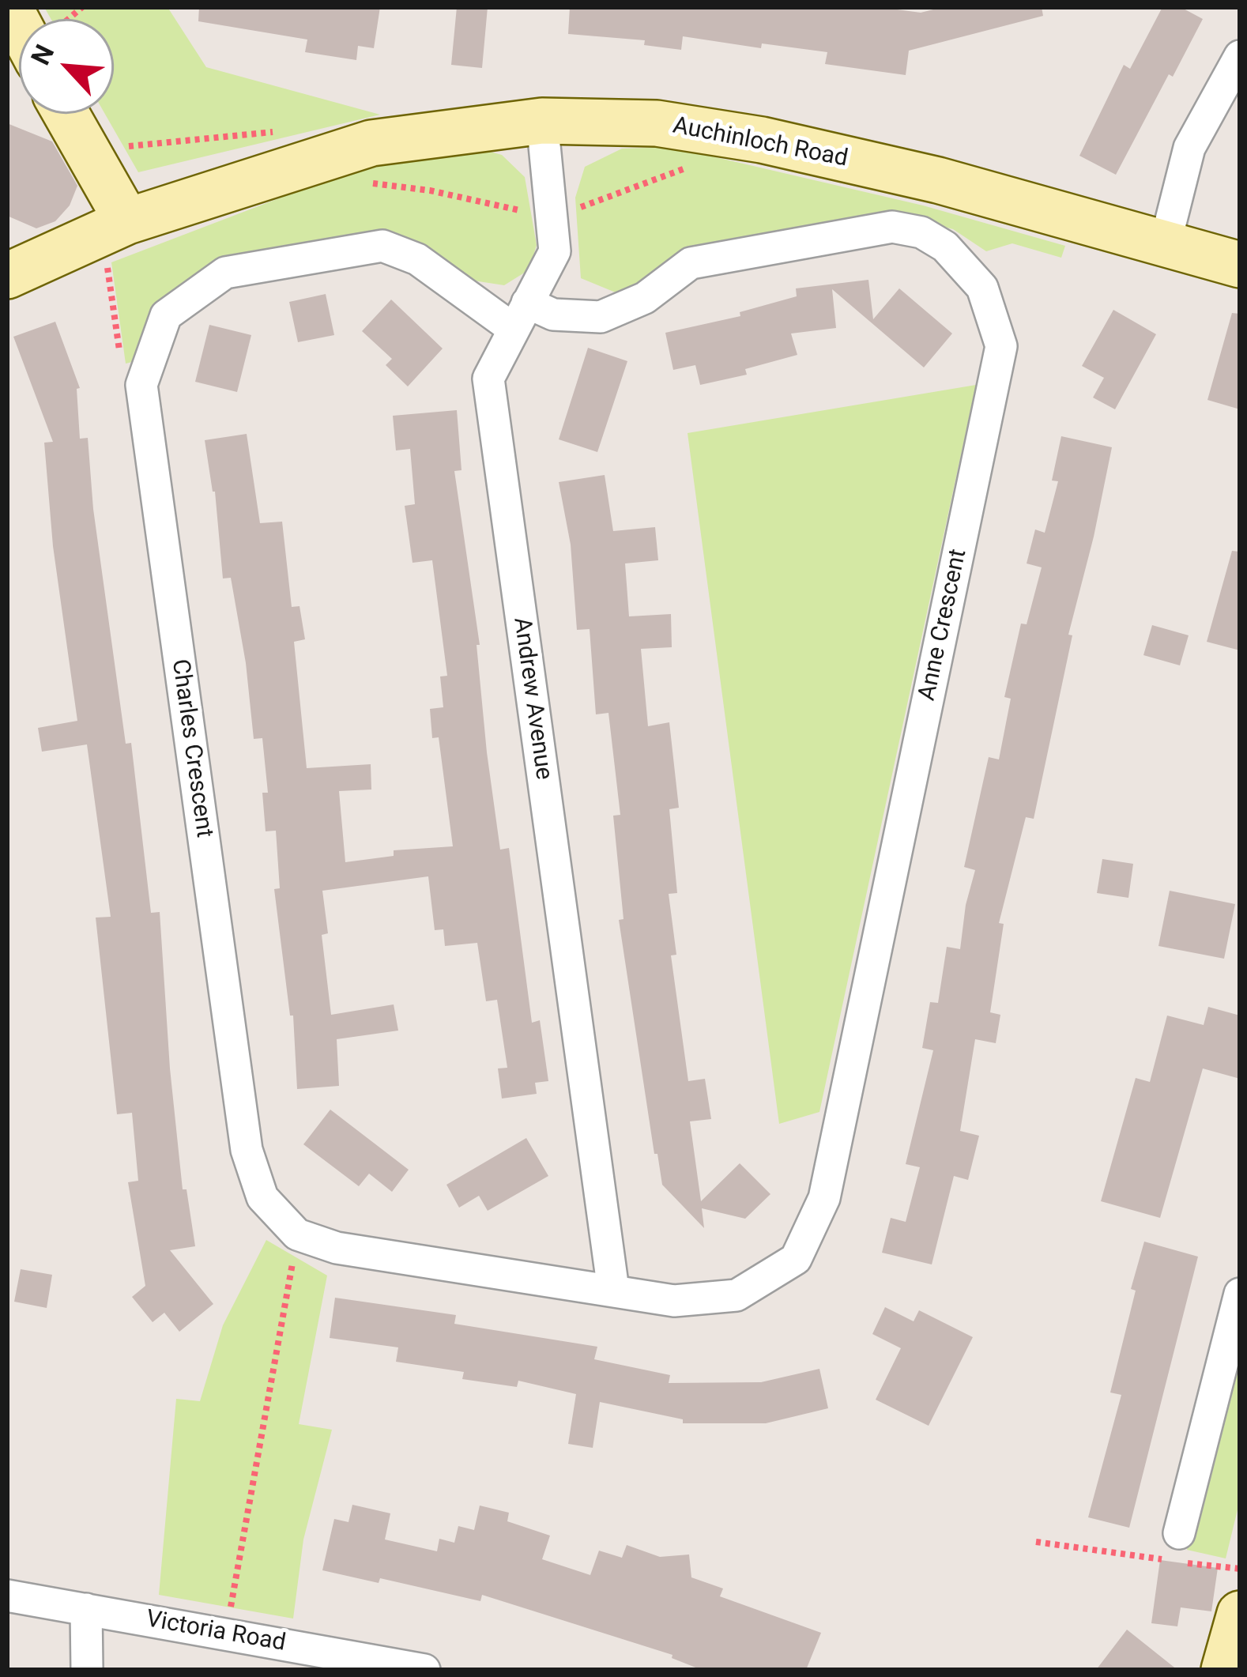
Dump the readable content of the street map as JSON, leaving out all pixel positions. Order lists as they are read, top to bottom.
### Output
{
  "streets": {
    "main road": ["Auchinloch Road"],
    "street": [
      "Anne Crescent",
      "Andrew Avenue",
      "Charles Crescent",
      "Victoria Road"
    ]
  },
  "crossings": [
    ["Auchinloch Road", "Andrew Avenue"],
    ["Anne Crescent", "Andrew Avenue"],
    ["Anne Crescent", "Charles Crescent"],
    ["Andrew Avenue", "Charles Crescent"]
  ],
  "north": "top left"
}
